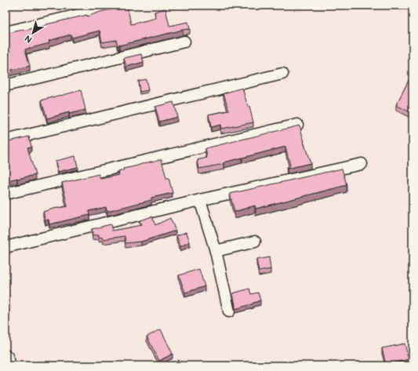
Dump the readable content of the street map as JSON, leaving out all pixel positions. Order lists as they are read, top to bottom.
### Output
{
  "north": "bottom left"
}
